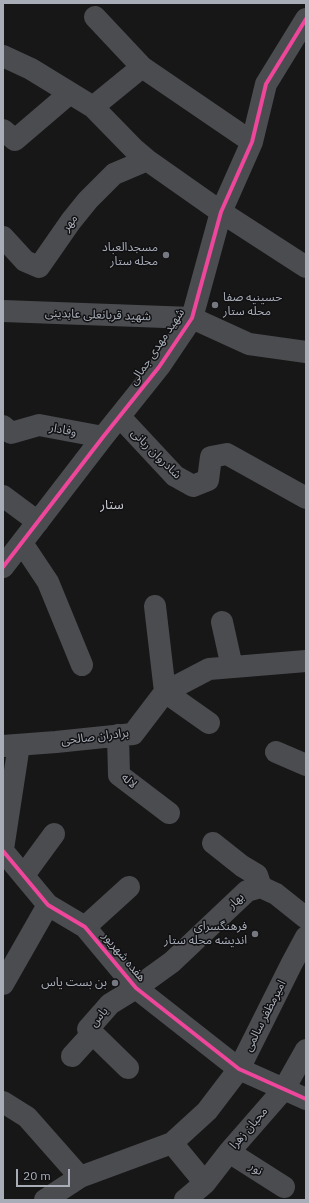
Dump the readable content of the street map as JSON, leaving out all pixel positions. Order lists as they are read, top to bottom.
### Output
{
  "streets": {
    "street": [
      "مهر",
      "شهید قربانعلی عابدینی",
      "شهید مهدی جمالی",
      "وفادار",
      "شادروان ربانی",
      "برادران صالحی",
      "لاله",
      "بهار",
      "هفده شهریور",
      "امیرمظفر سالمی",
      "یاس",
      "محبان زهرا",
      "نور"
    ]
  },
  "crossings": [
    ["شهید قربانعلی عابدینی", "شهید مهدی جمالی"],
    ["شهید مهدی جمالی", "وفادار"],
    ["شهید مهدی جمالی", "شادروان ربانی"],
    ["برادران صالحی", "لاله"],
    ["برادران صالحی", "هفده شهریور"],
    ["بهار", "هفده شهریور"],
    ["بهار", "یاس"],
    ["هفده شهریور", "امیرمظفر سالمی"],
    ["هفده شهریور", "یاس"],
    ["هفده شهریور", "محبان زهرا"],
    ["محبان زهرا", "نور"]
  ],
  "districts": ["ستار"],
  "places": [
    "مسجدالعباد محله ستار",
    "حسینیه صفا محله ستار",
    "فرهنگسرای اندیشه محله ستار",
    "بن بست یاس"
  ],
  "scale_bar": "20 m"
}
